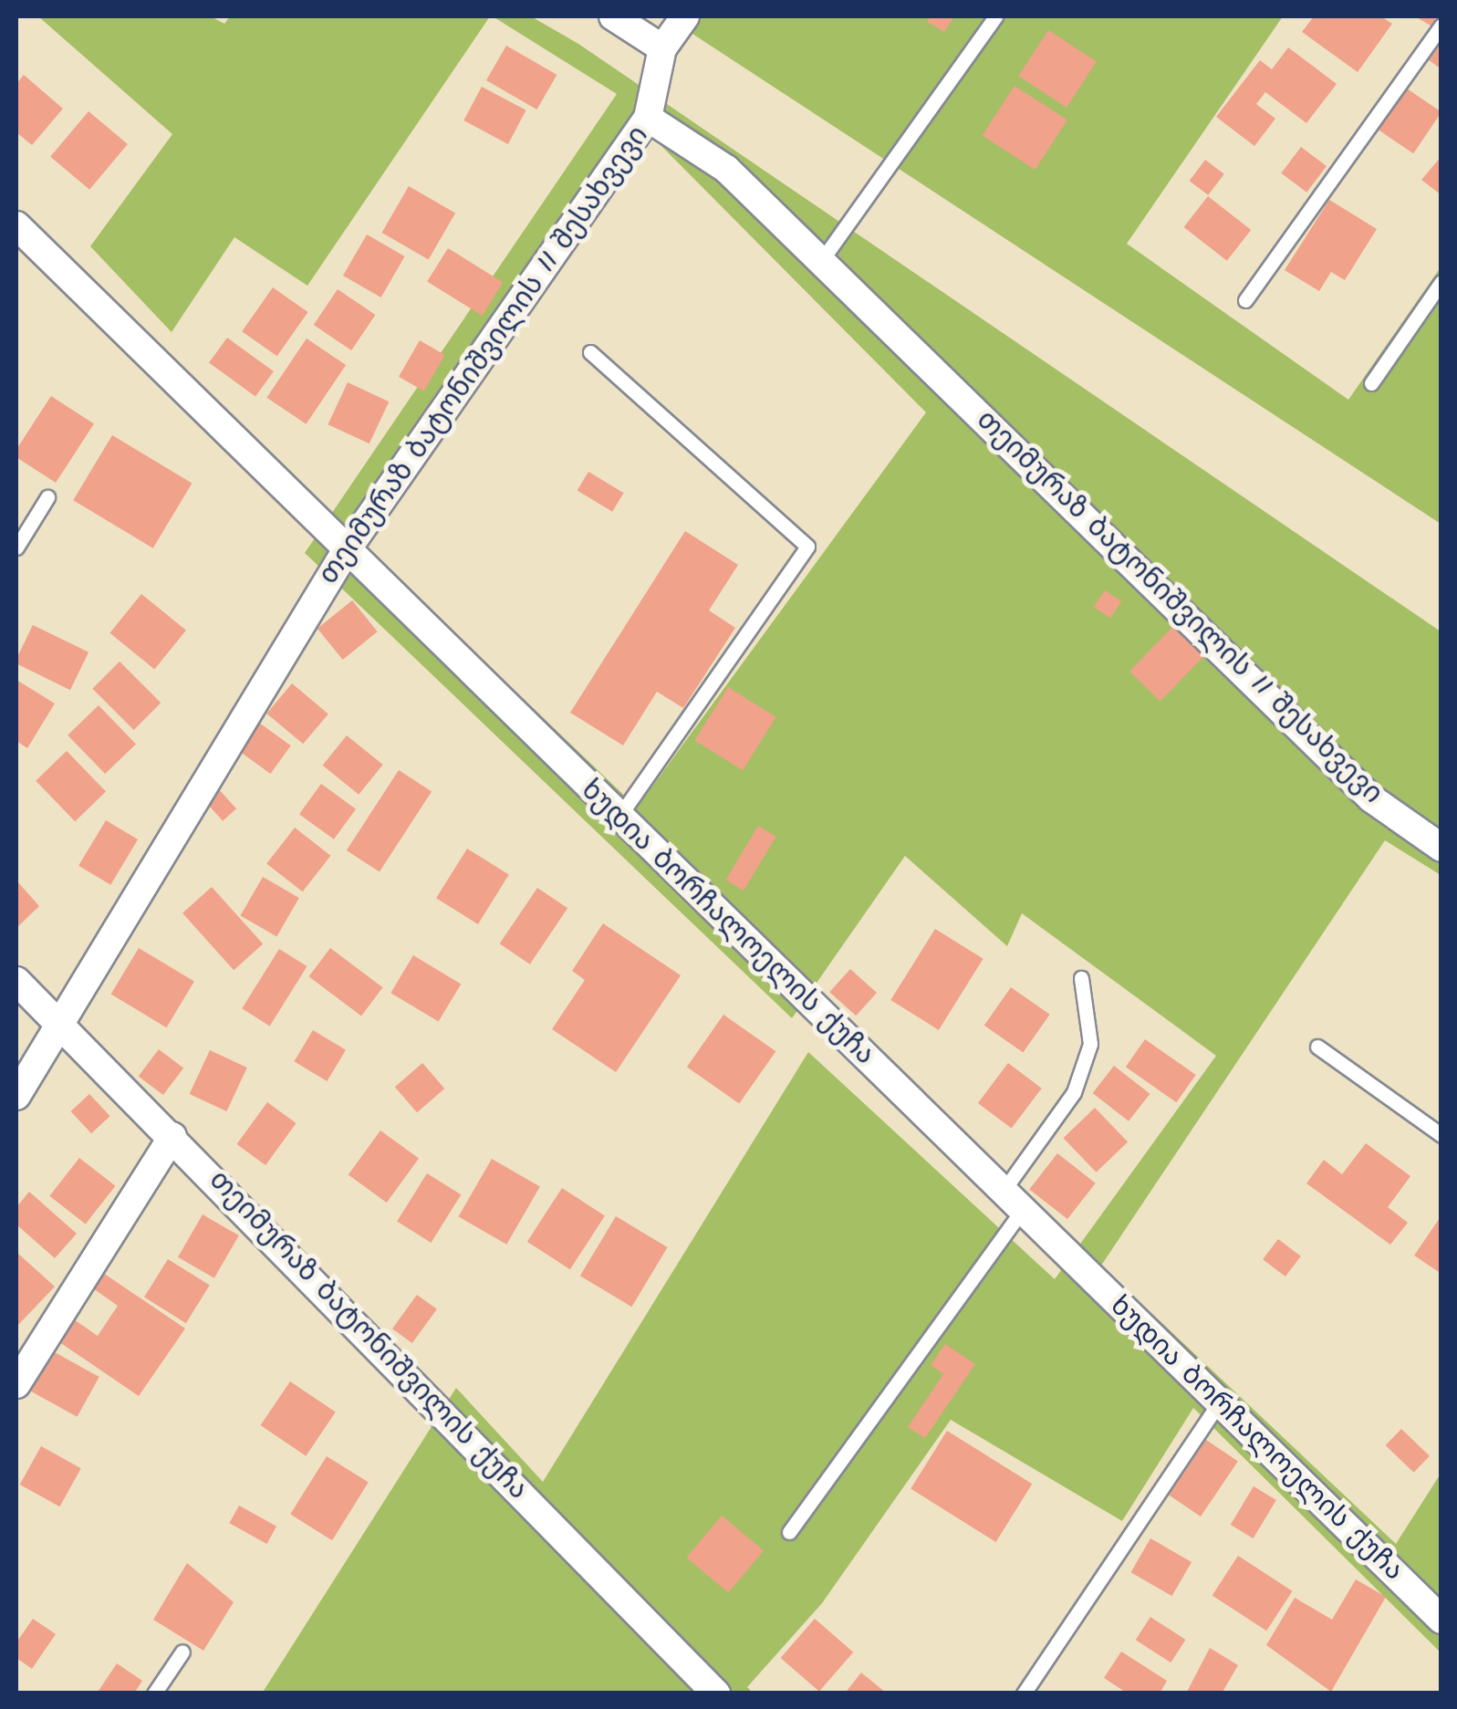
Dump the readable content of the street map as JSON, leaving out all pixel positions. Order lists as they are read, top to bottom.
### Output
{
  "streets": {
    "street": ["თეიმურაზ ბატონიშვილის II შესახვევი", "ხუდია ბორჩალოელის ქუჩა", "თეიმურაზ ბატონიშვილის ქუჩა"]
  },
  "crossings": [
    ["თეიმურაზ ბატონიშვილის II შესახვევი", "ხუდია ბორჩალოელის ქუჩა"],
    ["თეიმურაზ ბატონიშვილის II შესახვევი", "თეიმურაზ ბატონიშვილის ქუჩა"]
  ]
}
